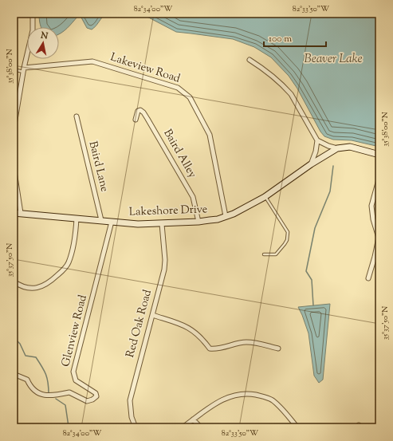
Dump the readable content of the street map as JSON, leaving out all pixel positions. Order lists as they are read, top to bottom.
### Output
{
  "streets": {
    "street": [
      "Lakeview Road",
      "Baird Alley",
      "Baird Lane",
      "Lakeshore Drive",
      "Red Oak Road",
      "Glenview Road"
    ]
  },
  "crossings": [
    ["Lakeview Road", "Lakeshore Drive"],
    ["Baird Alley", "Lakeshore Drive"],
    ["Baird Lane", "Lakeshore Drive"],
    ["Lakeshore Drive", "Red Oak Road"],
    ["Lakeshore Drive", "Glenview Road"]
  ],
  "water": ["Beaver Lake"],
  "scale_bar": "100 m",
  "north": "top",
  "coordinates": [
    "82°34'00\"W",
    "82°33'50\"W",
    "35°38'00\"N",
    "35°37'50\"N"
  ]
}
